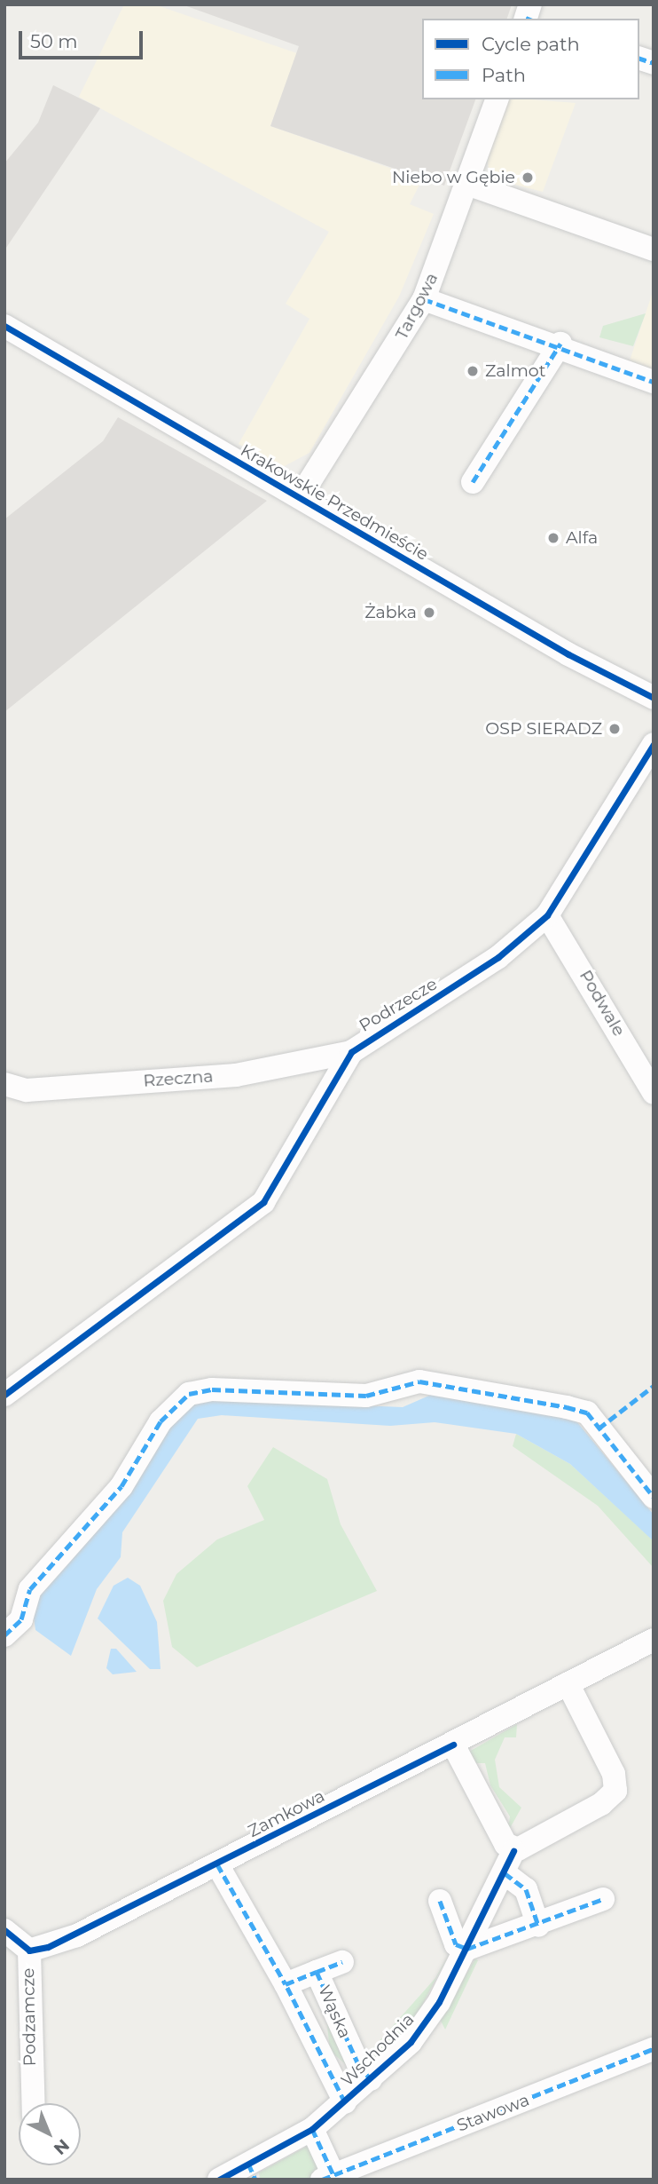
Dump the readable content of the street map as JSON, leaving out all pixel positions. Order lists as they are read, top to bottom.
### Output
{
  "streets": {
    "street": [
      "Targowa",
      "Krakowskie Przedmieście",
      "Podwale",
      "Podrzecze",
      "Rzeczna",
      "Zamkowa",
      "Wąska",
      "Podzamcze",
      "Wschodnia",
      "Stawowa"
    ]
  },
  "crossings": [
    ["Targowa", "Krakowskie Przedmieście"],
    ["Podwale", "Podrzecze"],
    ["Podrzecze", "Rzeczna"],
    ["Zamkowa", "Wąska"],
    ["Zamkowa", "Podzamcze"],
    ["Wąska", "Wschodnia"],
    ["Wschodnia", "Stawowa"]
  ],
  "places": [
    "Niebo w Gębie",
    "Zalmot",
    "Alfa",
    "Żabka",
    "OSP SIERADZ"
  ],
  "legend": ["Cycle path", "Path"],
  "scale_bar": "50 m",
  "north": "bottom right"
}
